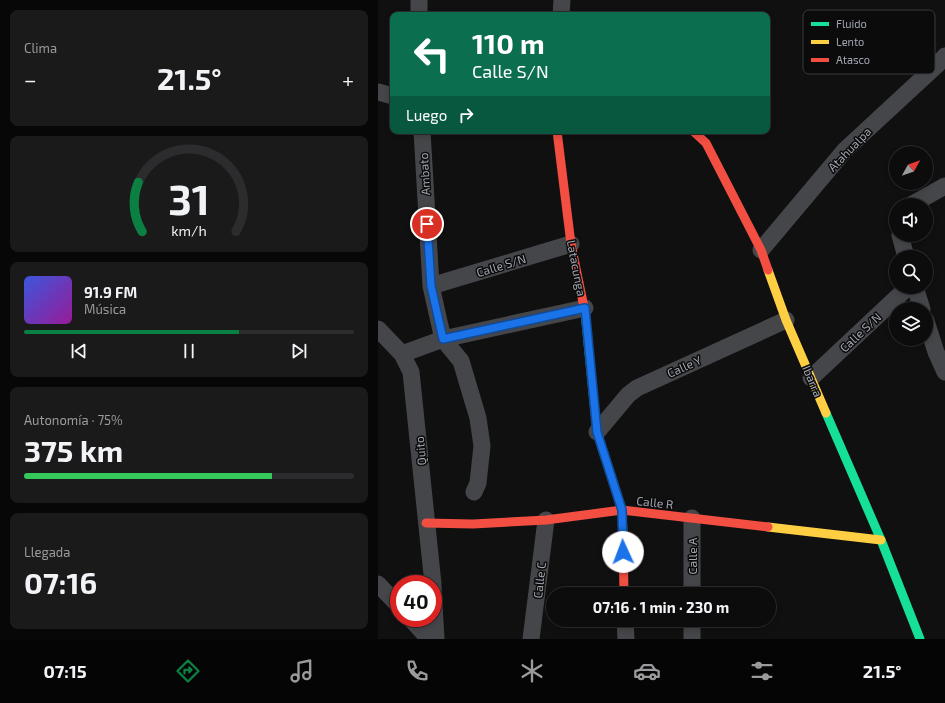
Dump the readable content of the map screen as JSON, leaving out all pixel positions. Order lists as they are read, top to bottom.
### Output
{
  "streets": {
    "street": [
      "Atahualpa",
      "Ambato",
      "Calle S/N",
      "Latacunga",
      "Calle Y",
      "Ibarra",
      "Quito",
      "Calle R",
      "Calle A",
      "Calle C"
    ]
  },
  "crossings": [
    ["Atahualpa", "Ibarra"],
    ["Ambato", "Calle S/N"],
    ["Calle S/N", "Latacunga"],
    ["Calle S/N", "Ibarra"],
    ["Latacunga", "Calle Y"],
    ["Latacunga", "Calle R"],
    ["Calle Y", "Ibarra"],
    ["Ibarra", "Calle R"],
    ["Quito", "Calle R"],
    ["Calle R", "Calle A"],
    ["Calle R", "Calle C"]
  ],
  "legend": ["Fluido", "Lento", "Atasco"],
  "north": "top right",
  "page": {
    "tile": [
      "Clima",
      ["Autonomía · 75%", "375 km"],
      ["Llegada", "07:16"]
    ],
    "turn": ["110 m", "Calle S/N"],
    "heat": ["−", "21.5°", "+"],
    "then": "Luego",
    "song": ["91.9 FM", "Música"],
    "limit": "40",
    "trip": "07:16 · 1 min · 230 m",
    "tabs": ["07:15", "21.5°"],
    "gauge": ["31", "km/h"]
  }
}
